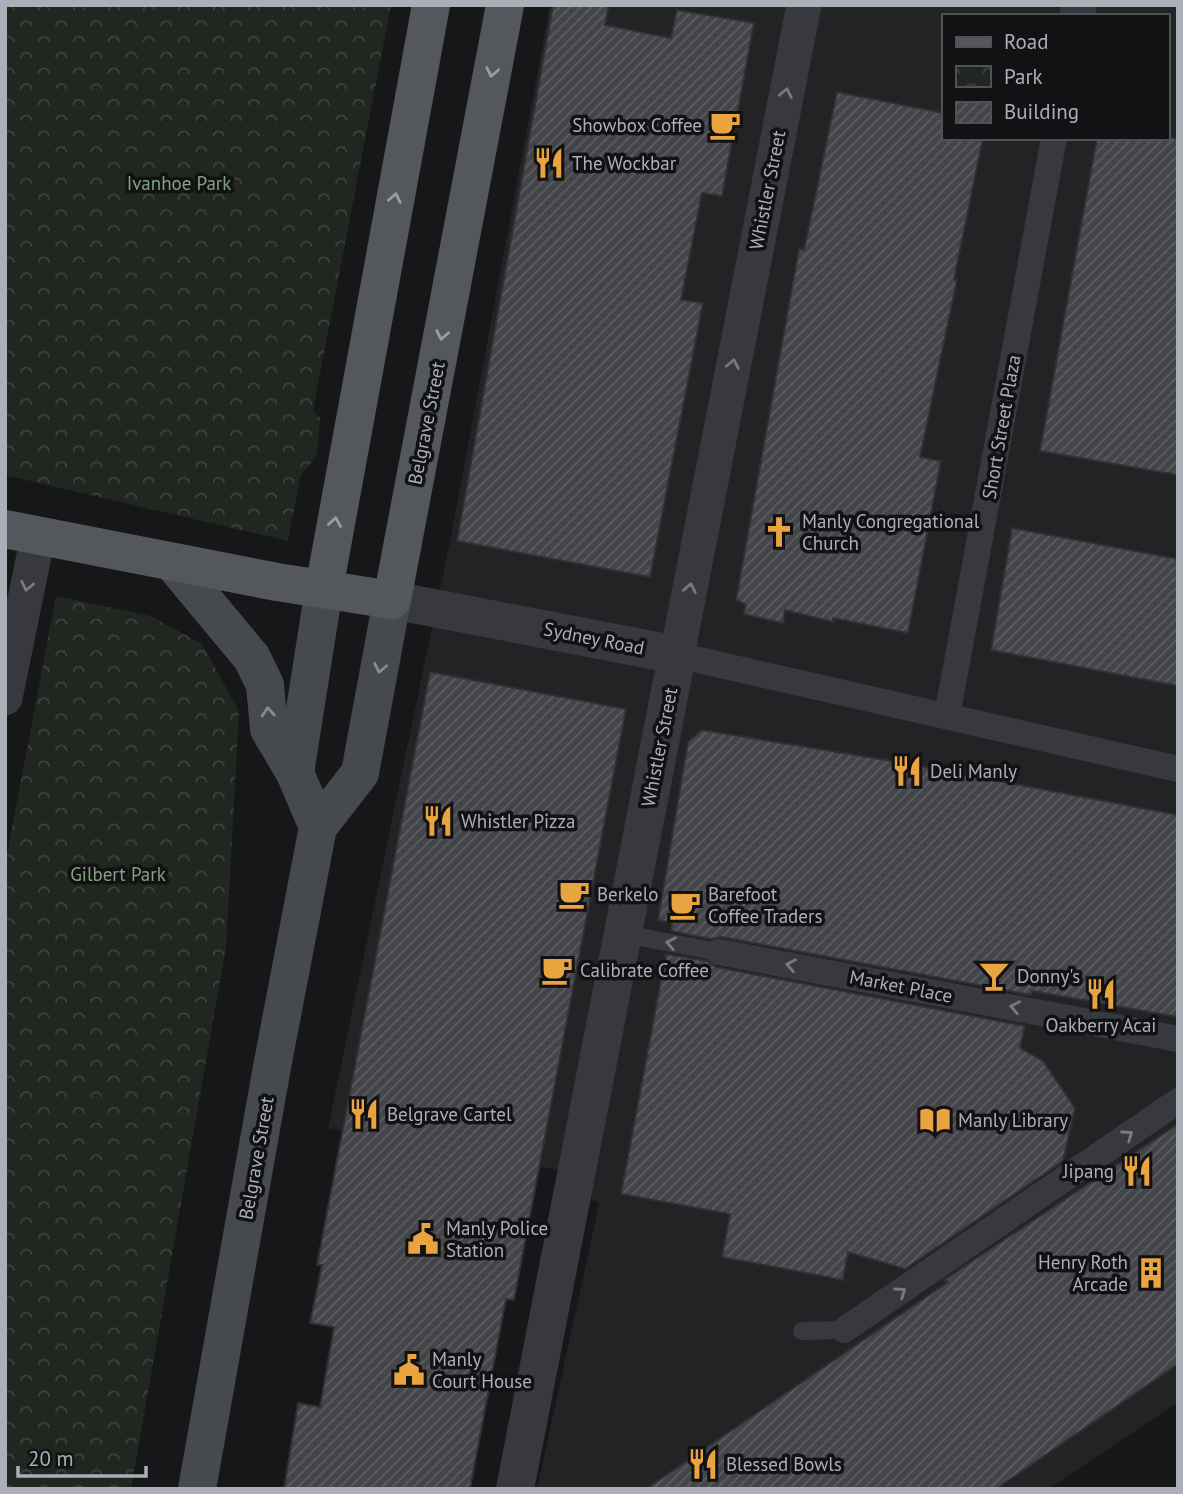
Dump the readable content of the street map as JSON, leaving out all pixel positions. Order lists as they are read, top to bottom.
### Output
{
  "streets": {
    "main road": ["Belgrave Street", "Sydney Road"],
    "street": ["Whistler Street", "Short Street Plaza", "Market Place"]
  },
  "crossings": [
    ["Whistler Street", "Sydney Road"],
    ["Whistler Street", "Market Place"],
    ["Belgrave Street", "Sydney Road"],
    ["Short Street Plaza", "Sydney Road"]
  ],
  "one_way": ["Whistler Street", "Market Place"],
  "parks": ["Ivanhoe Park", "Gilbert Park"],
  "places": {
    "cafe": [
      "Showbox Coffee",
      "Berkelo",
      "Barefoot Coffee Traders",
      "Calibrate Coffee"
    ],
    "restaurant": [
      "The Wockbar",
      "Deli Manly",
      "Whistler Pizza",
      "Oakberry Acai",
      "Belgrave Cartel",
      "Jipang",
      "Blessed Bowls"
    ],
    "church": ["Manly Congregational Church"],
    "bar": ["Donny's"],
    "library": ["Manly Library"],
    "public building": ["Manly Police Station", "Manly Court House"],
    "building": ["Henry Roth Arcade"]
  },
  "legend": ["Road", "Park", "Building"],
  "scale_bar": "20 m"
}
